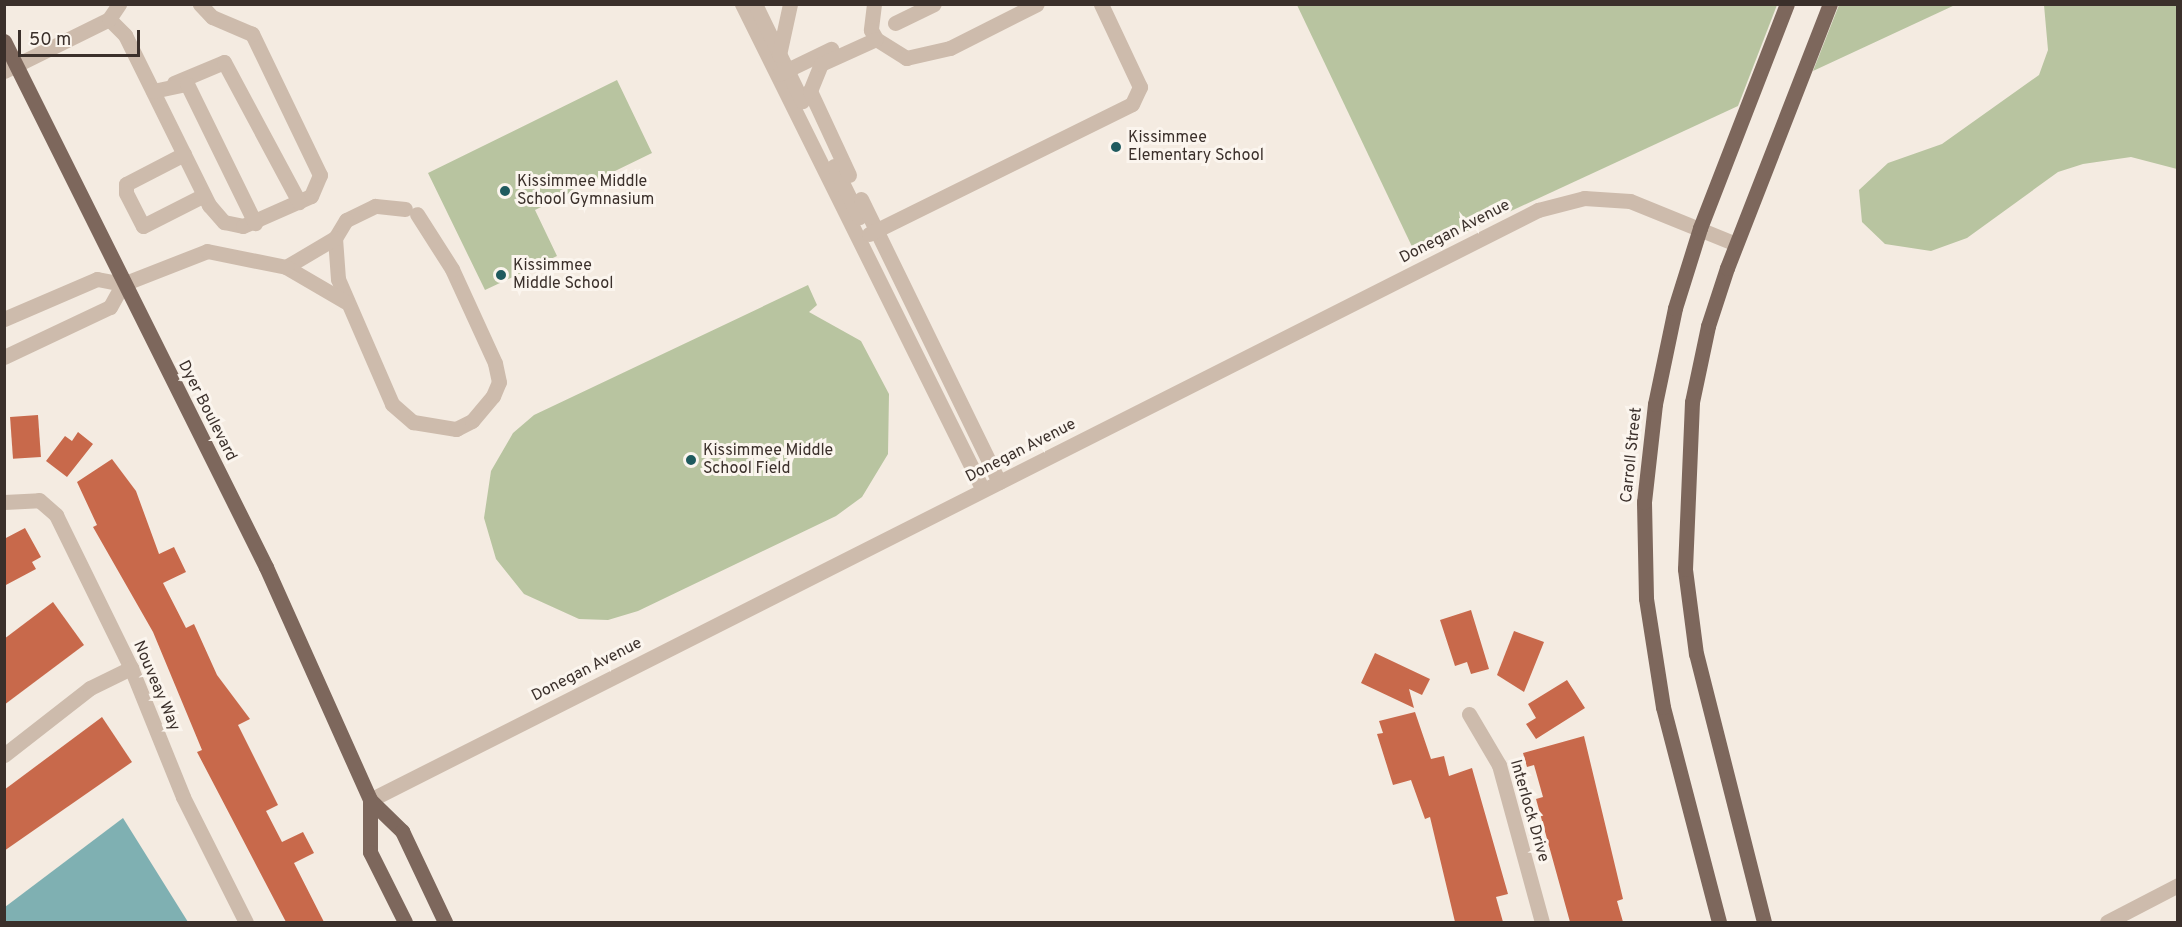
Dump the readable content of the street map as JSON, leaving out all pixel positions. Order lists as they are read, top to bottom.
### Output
{
  "streets": {
    "main road": ["Dyer Boulevard", "Carroll Street"],
    "street": ["Donegan Avenue", "Nouveay Way", "Interlock Drive"]
  },
  "crossings": [
    ["Donegan Avenue", "Dyer Boulevard"],
    ["Donegan Avenue", "Carroll Street"]
  ],
  "places": [
    "Kissimmee Elementary School",
    "Kissimmee Middle School Gymnasium",
    "Kissimmee Middle School",
    "Kissimmee Middle School Field"
  ],
  "scale_bar": "50 m"
}
